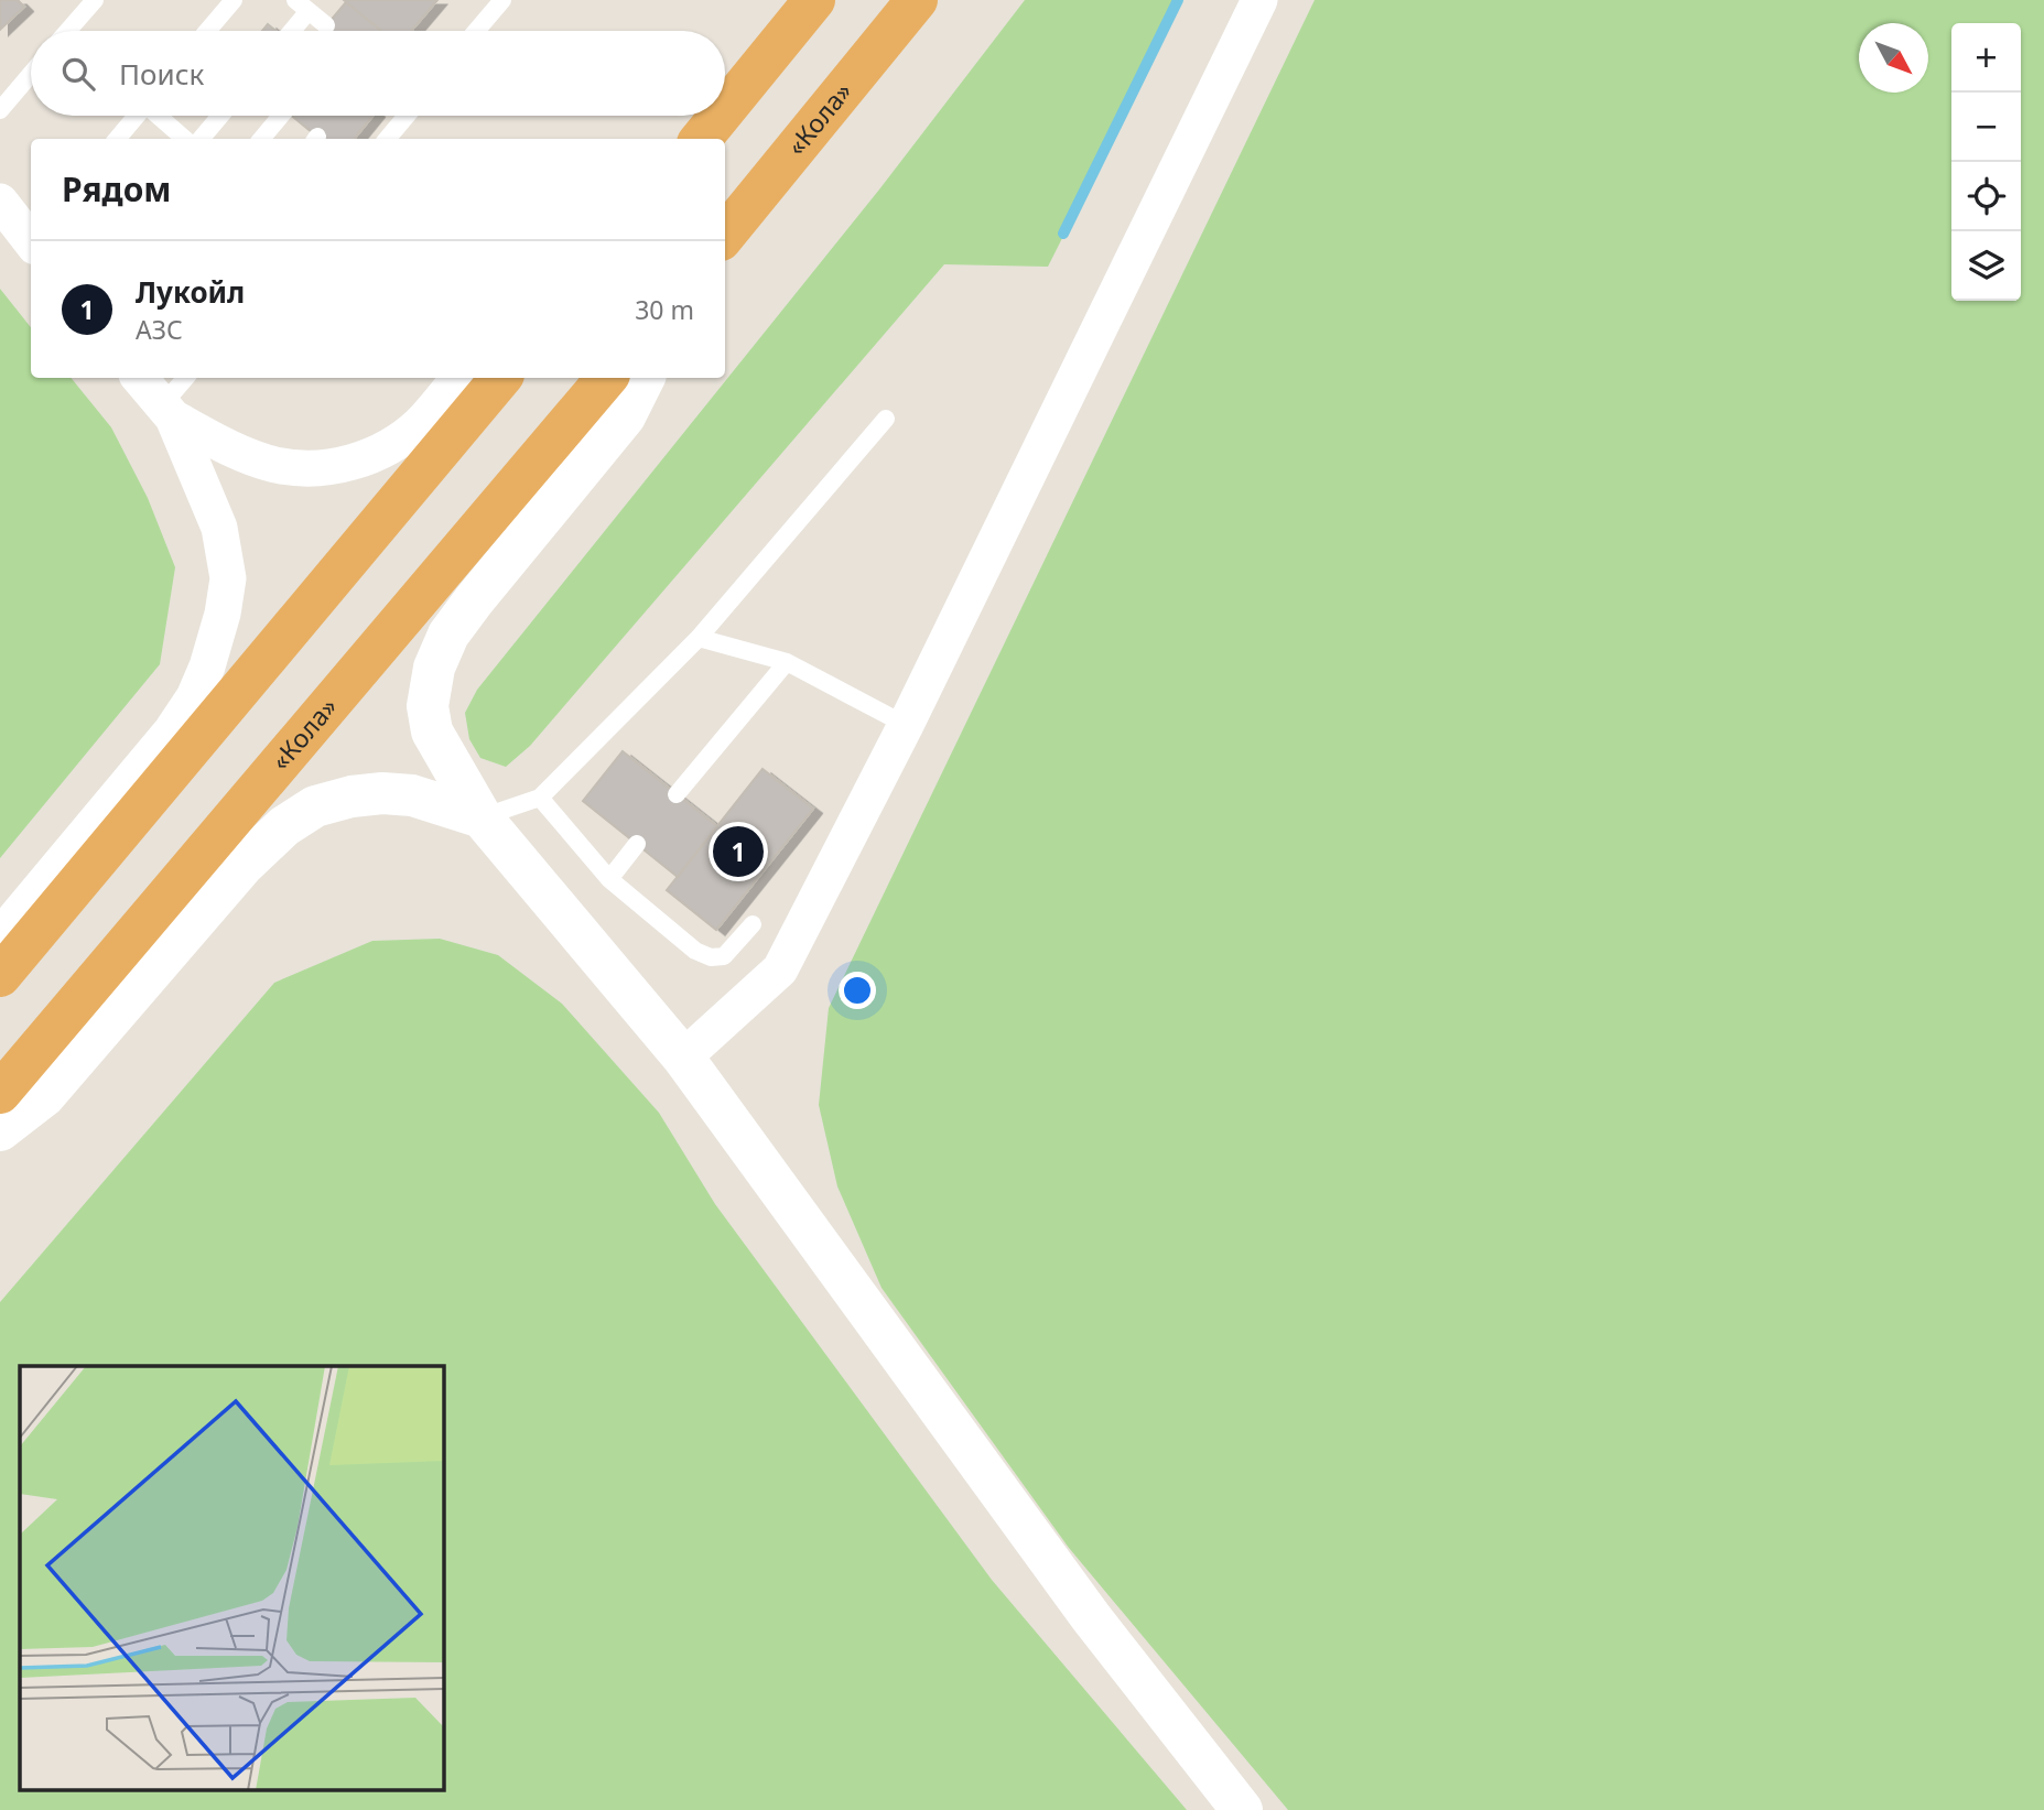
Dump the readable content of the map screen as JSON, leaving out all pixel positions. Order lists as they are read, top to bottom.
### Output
{
  "streets": {
    "highway": ["«Кола»"]
  },
  "north": "bottom right",
  "page": {
    "map_buttons": ["+", "−"],
    "search": "Поиск",
    "heading": "Рядом",
    "list": [
      {
        "mark": "1",
        "name": "Лукойл",
        "note": "АЗС",
        "value": "30 m"
      }
    ],
    "pins": "1"
  }
}
